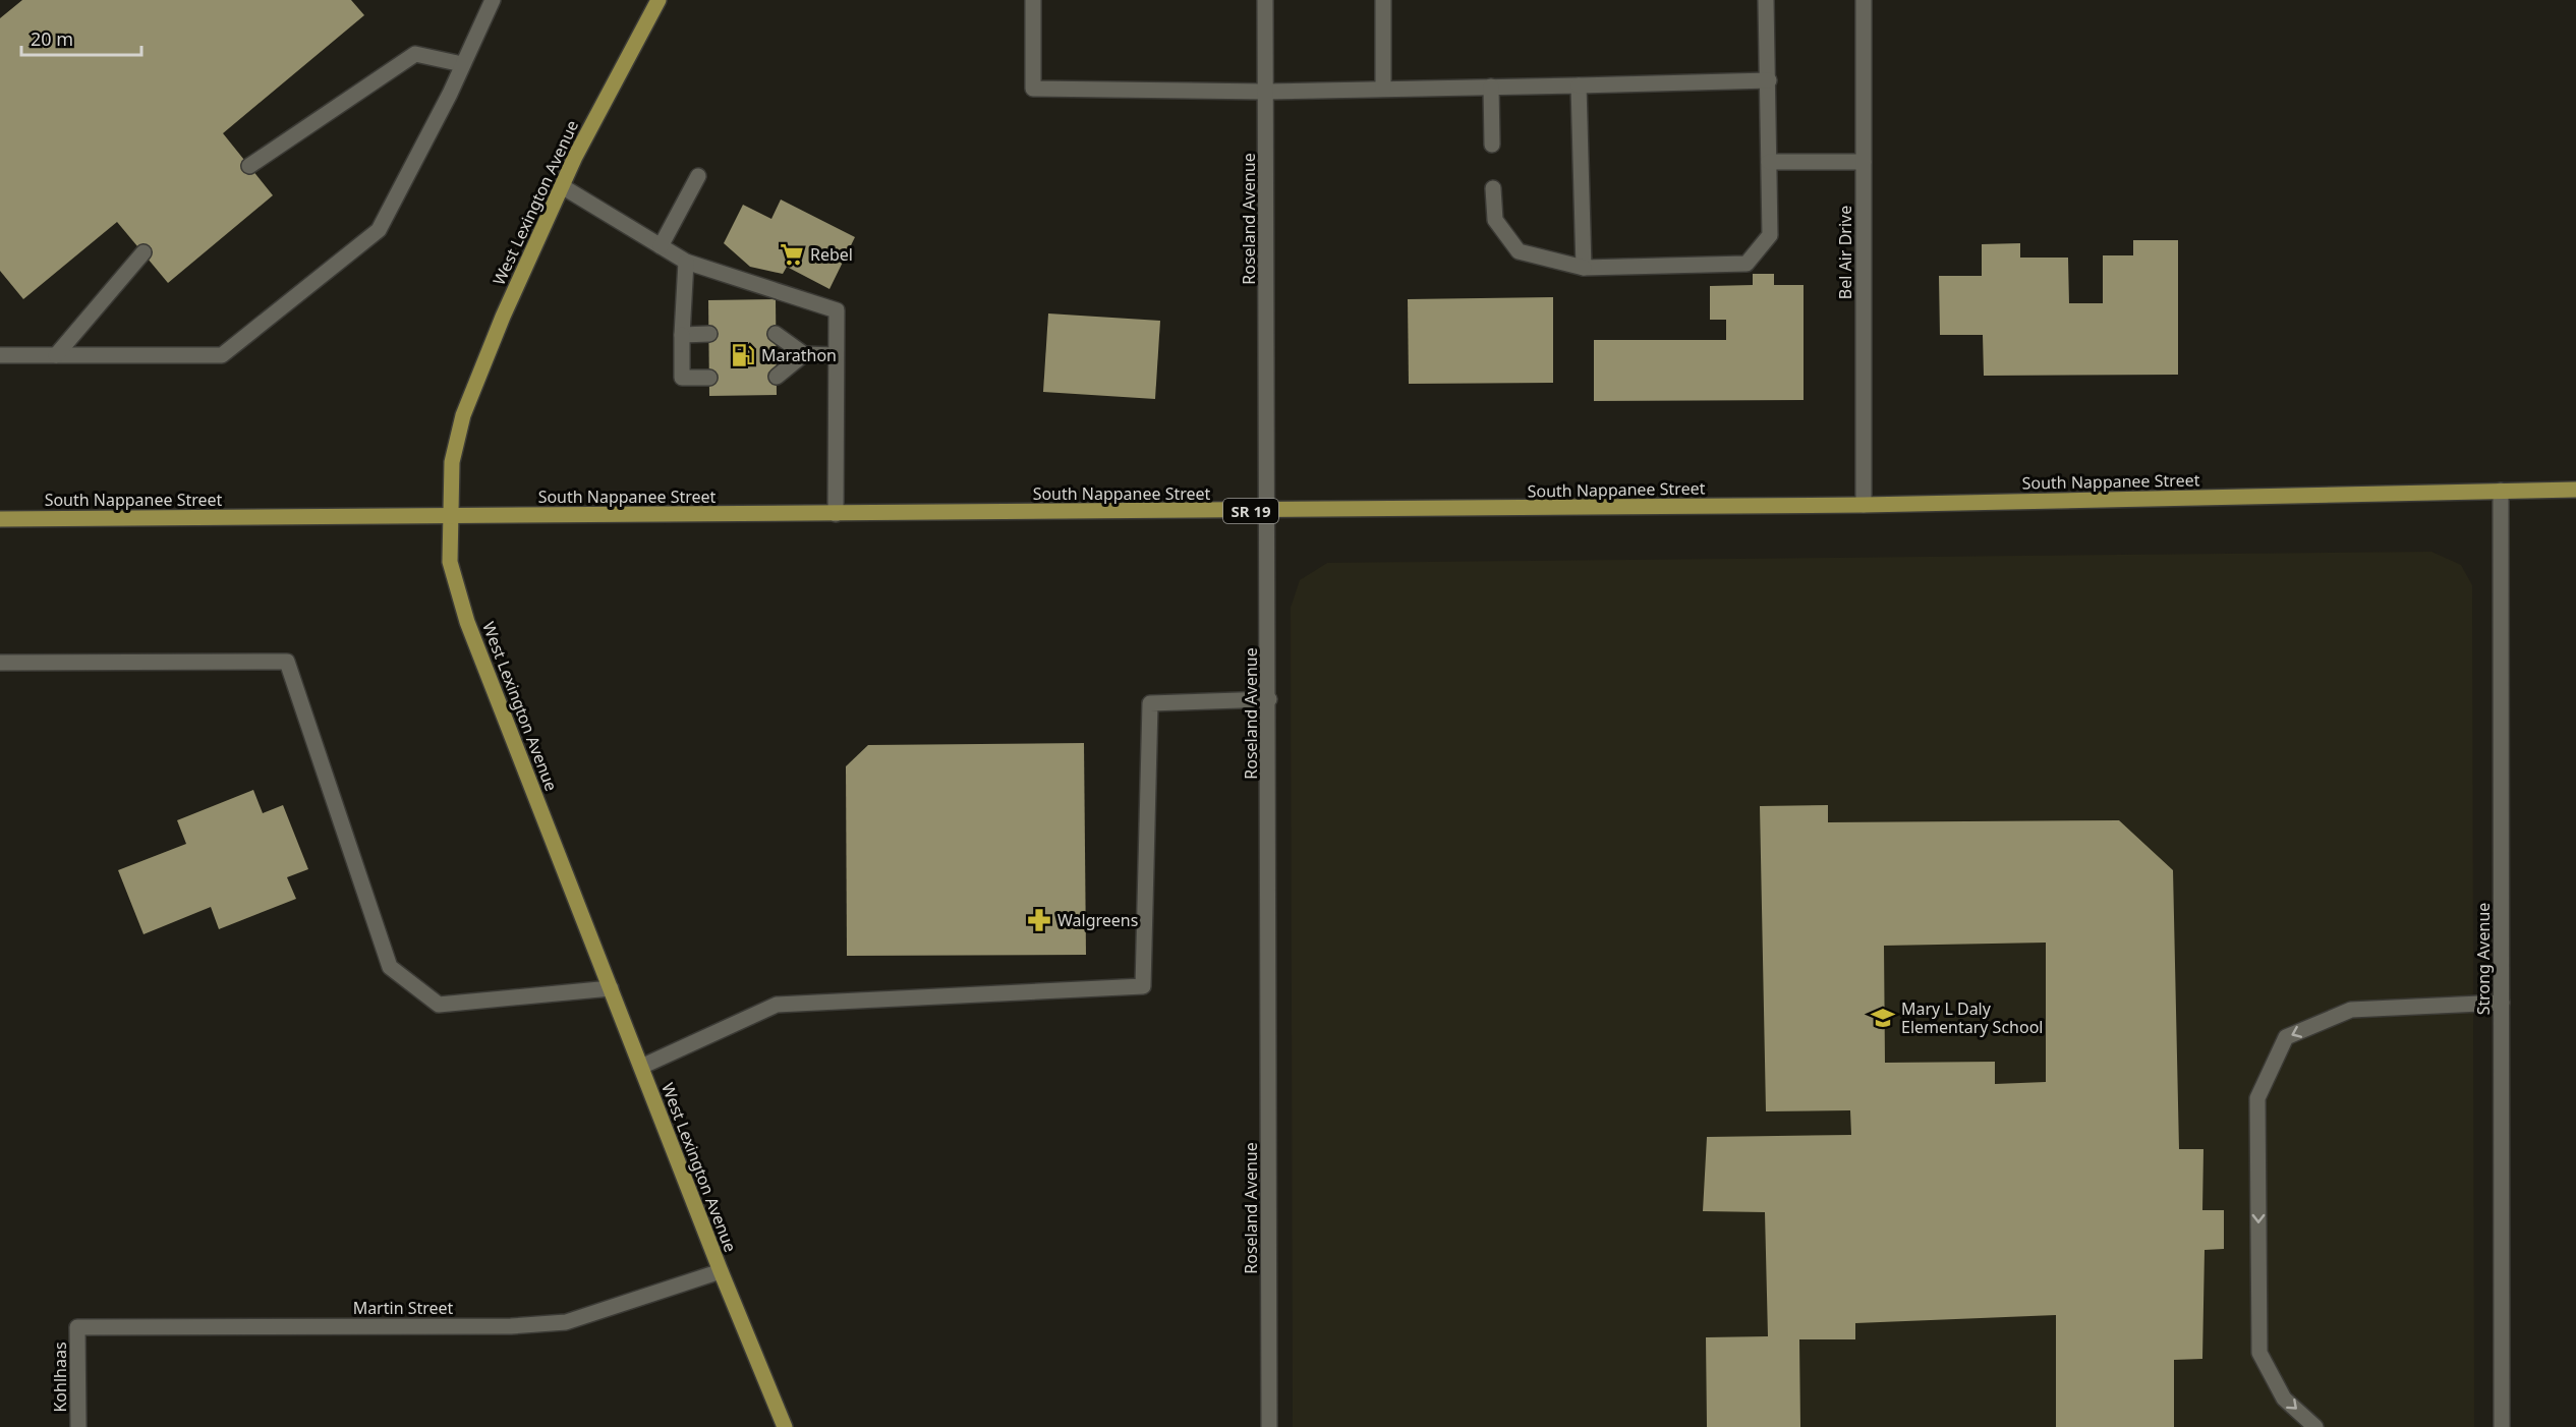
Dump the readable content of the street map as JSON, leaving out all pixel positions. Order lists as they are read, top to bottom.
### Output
{
  "streets": {
    "main road": ["West Lexington Avenue", "South Nappanee Street", "SR 19"],
    "street": [
      "Roseland Avenue",
      "Bel Air Drive",
      "Strong Avenue",
      "Martin Street",
      "Kohlhaas"
    ]
  },
  "crossings": [
    ["West Lexington Avenue", "South Nappanee Street"],
    ["West Lexington Avenue", "Martin Street"],
    ["Roseland Avenue", "South Nappanee Street"],
    ["Bel Air Drive", "South Nappanee Street"],
    ["South Nappanee Street", "SR 19"],
    ["South Nappanee Street", "Strong Avenue"],
    ["SR 19", "Strong Avenue"],
    ["Martin Street", "Kohlhaas"]
  ],
  "places": {
    "supermarket": ["Rebel"],
    "fuel station": ["Marathon"],
    "pharmacy": ["Walgreens"],
    "school or university": ["Mary L Daly Elementary School"]
  },
  "scale_bar": "20 m"
}
